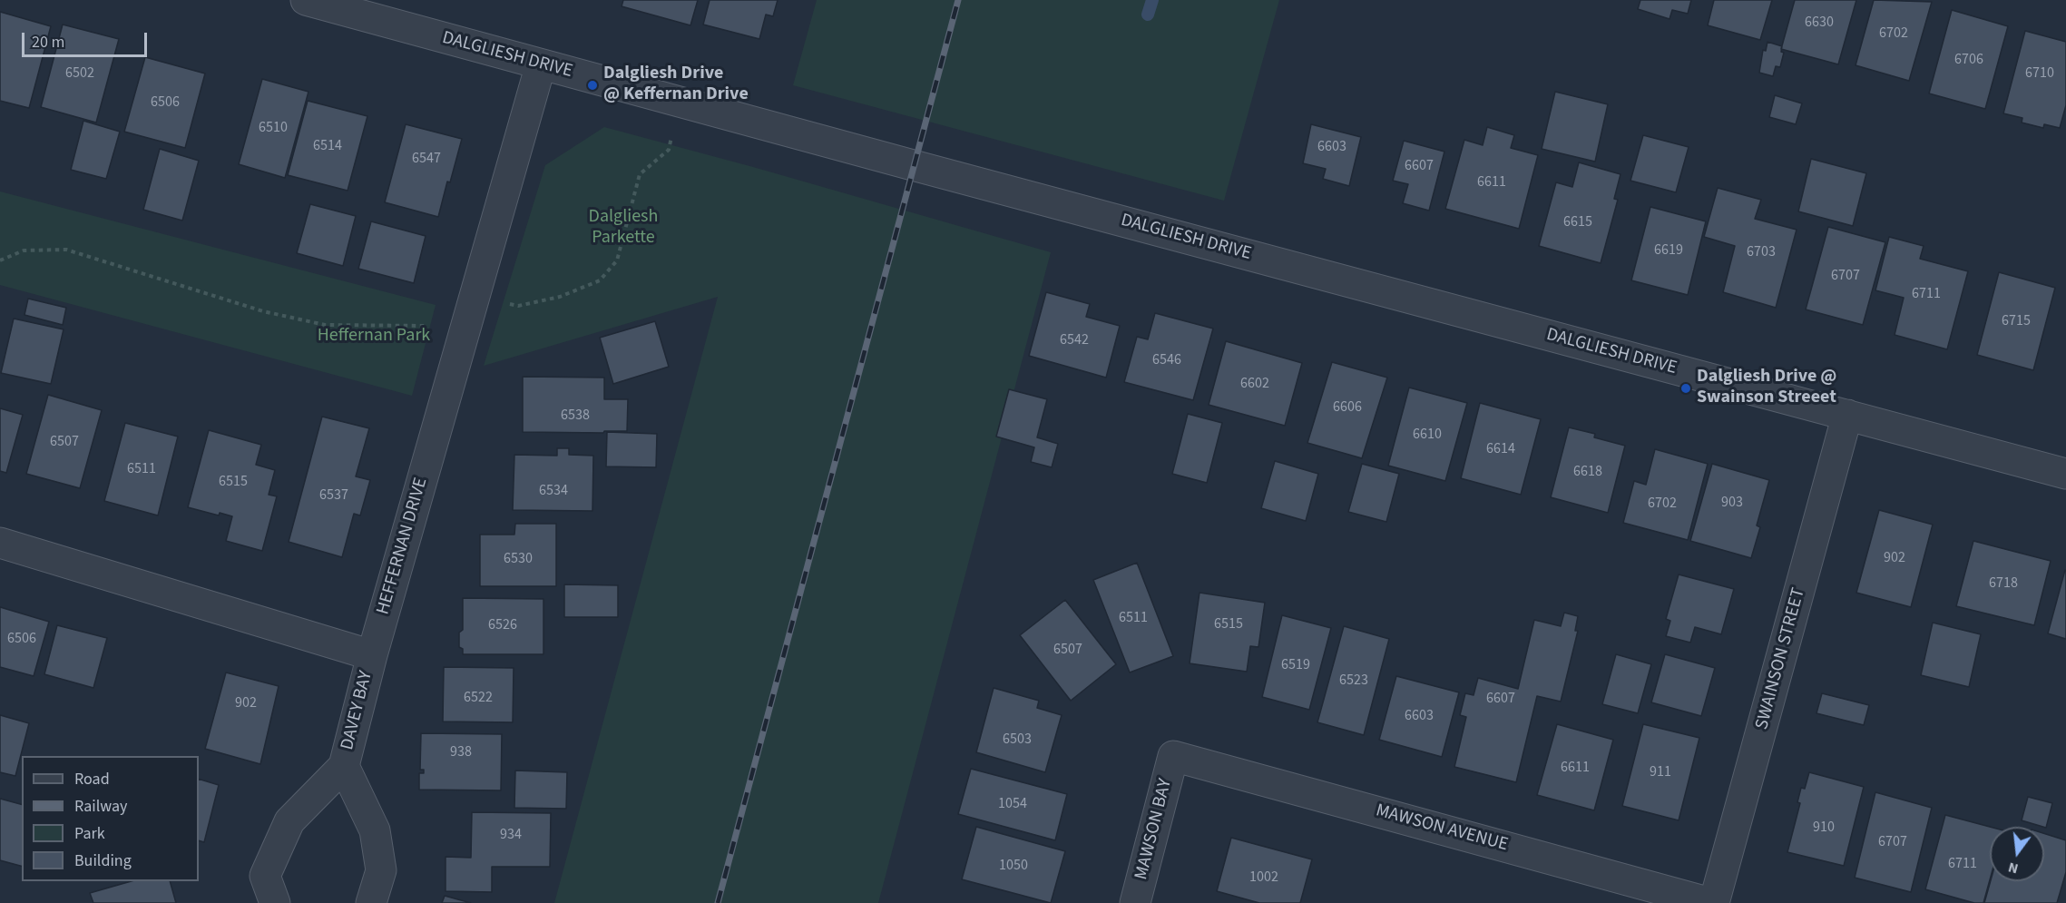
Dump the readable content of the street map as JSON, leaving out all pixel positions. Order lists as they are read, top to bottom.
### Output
{
  "streets": {
    "street": [
      "DALGLIESH DRIVE",
      "HEFFERNAN DRIVE",
      "SWAINSON STREET",
      "DAVEY BAY",
      "MAWSON AVENUE",
      "MAWSON BAY"
    ]
  },
  "crossings": [
    ["DALGLIESH DRIVE", "HEFFERNAN DRIVE"],
    ["DALGLIESH DRIVE", "SWAINSON STREET"],
    ["HEFFERNAN DRIVE", "DAVEY BAY"],
    ["MAWSON AVENUE", "MAWSON BAY"]
  ],
  "parks": ["Dalgliesh Parkette", "Heffernan Park"],
  "places": ["Dalgliesh Drive @ Keffernan Drive", "Dalgliesh Drive @ Swainson Streeet"],
  "house_numbers": [
    "6630",
    "6702",
    "6706",
    "6502",
    "6710",
    "6506",
    "6510",
    "6514",
    "6603",
    "6547",
    "6607",
    "6611",
    "6615",
    "6619",
    "6703",
    "6707",
    "6711",
    "6715",
    "6542",
    "6546",
    "6602",
    "6606",
    "6538",
    "6610",
    "6507",
    "6614",
    "6511",
    "6618",
    "6515",
    "6534",
    "6537",
    "903",
    "6702",
    "902",
    "6530",
    "6718",
    "6511",
    "6515",
    "6526",
    "6506",
    "6507",
    "6519",
    "6523",
    "6522",
    "6607",
    "902",
    "6603",
    "6503",
    "938",
    "6611",
    "911",
    "1054",
    "910",
    "934",
    "6707",
    "6711",
    "1050",
    "1002"
  ],
  "legend": [
    "Road",
    "Railway",
    "Park",
    "Building"
  ],
  "scale_bar": "20 m",
  "north": "bottom"
}
